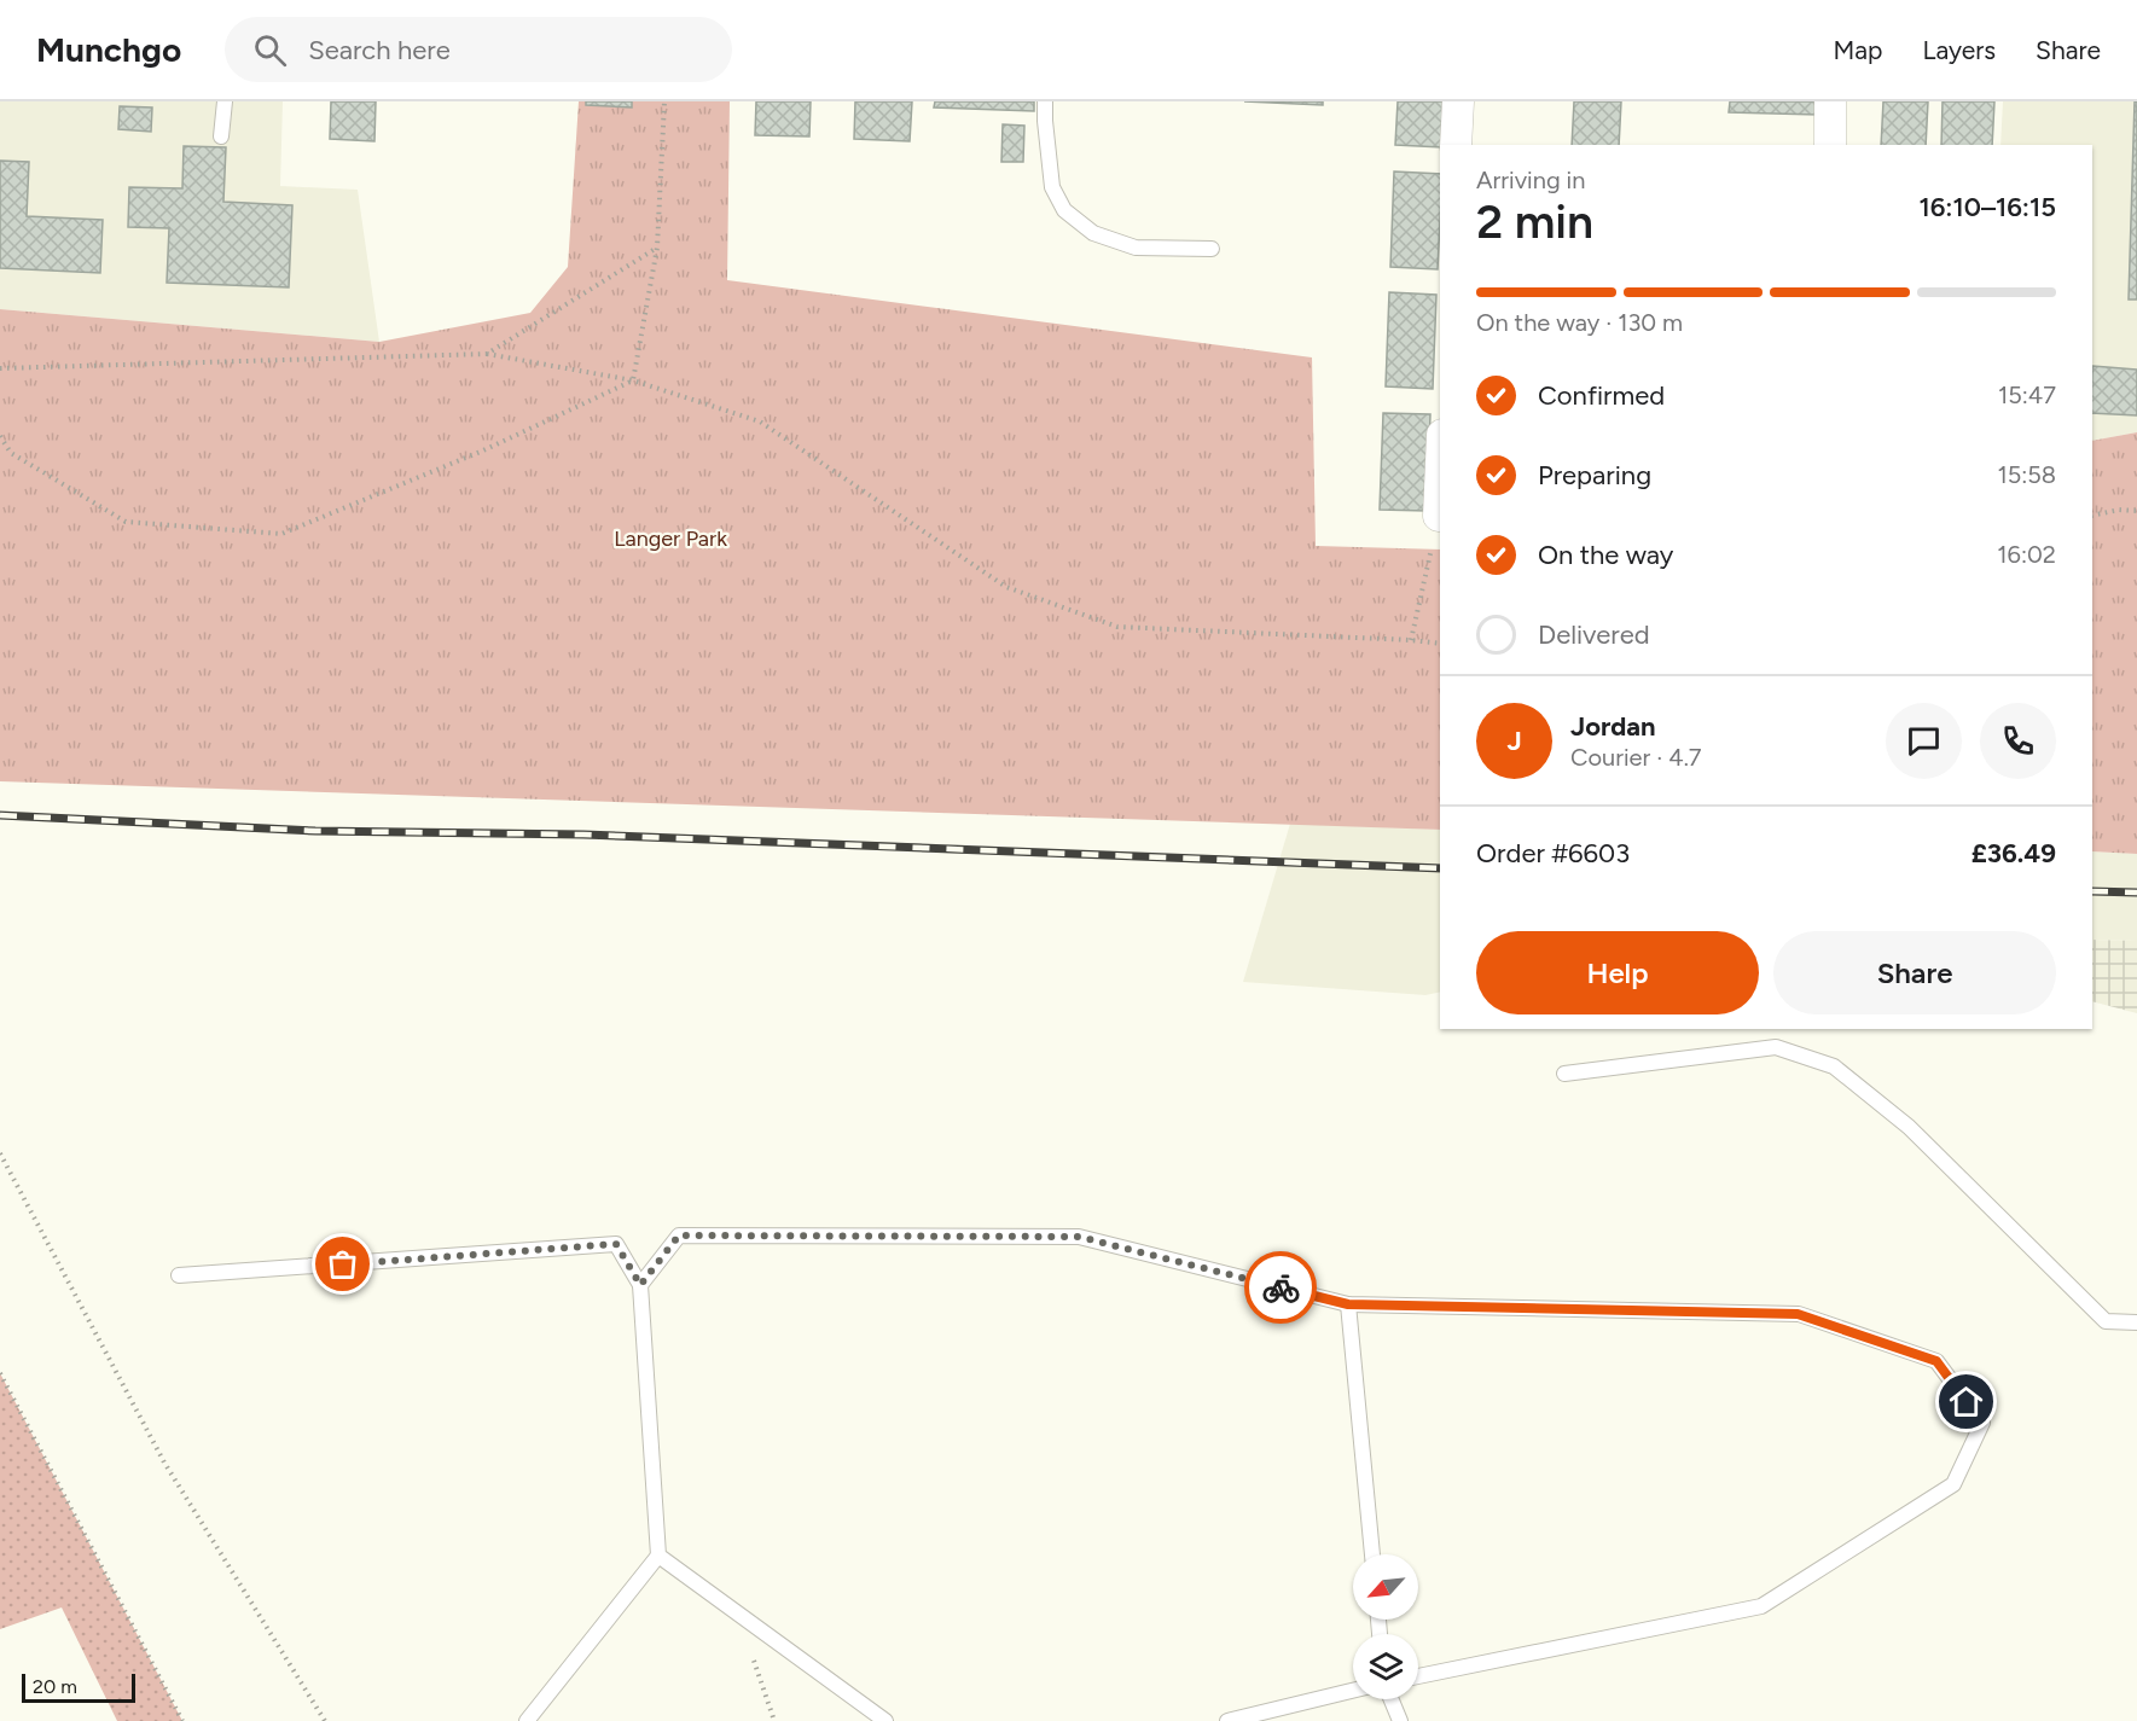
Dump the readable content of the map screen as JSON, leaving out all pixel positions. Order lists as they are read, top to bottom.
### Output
{
  "parks": ["Langer Park"],
  "scale_bar": "20 m",
  "north": "bottom left",
  "page": {
    "header": "Munchgo",
    "search": "Search here",
    "nav": ["Map", "Layers", "Share"],
    "heading": ["2 min", "Arriving in", "16:10–16:15"],
    "panel": [
      "Jordan",
      "Courier · 4.7",
      "Order #6603",
      "£36.49"
    ],
    "bar": "On the way · 130 m",
    "list": [
      ["Confirmed", "15:47"],
      ["Preparing", "15:58"],
      ["On the way", "16:02"],
      "Delivered"
    ],
    "round": "J",
    "buttons": ["Help", "Share"],
    "scale": "20 m"
  }
}
